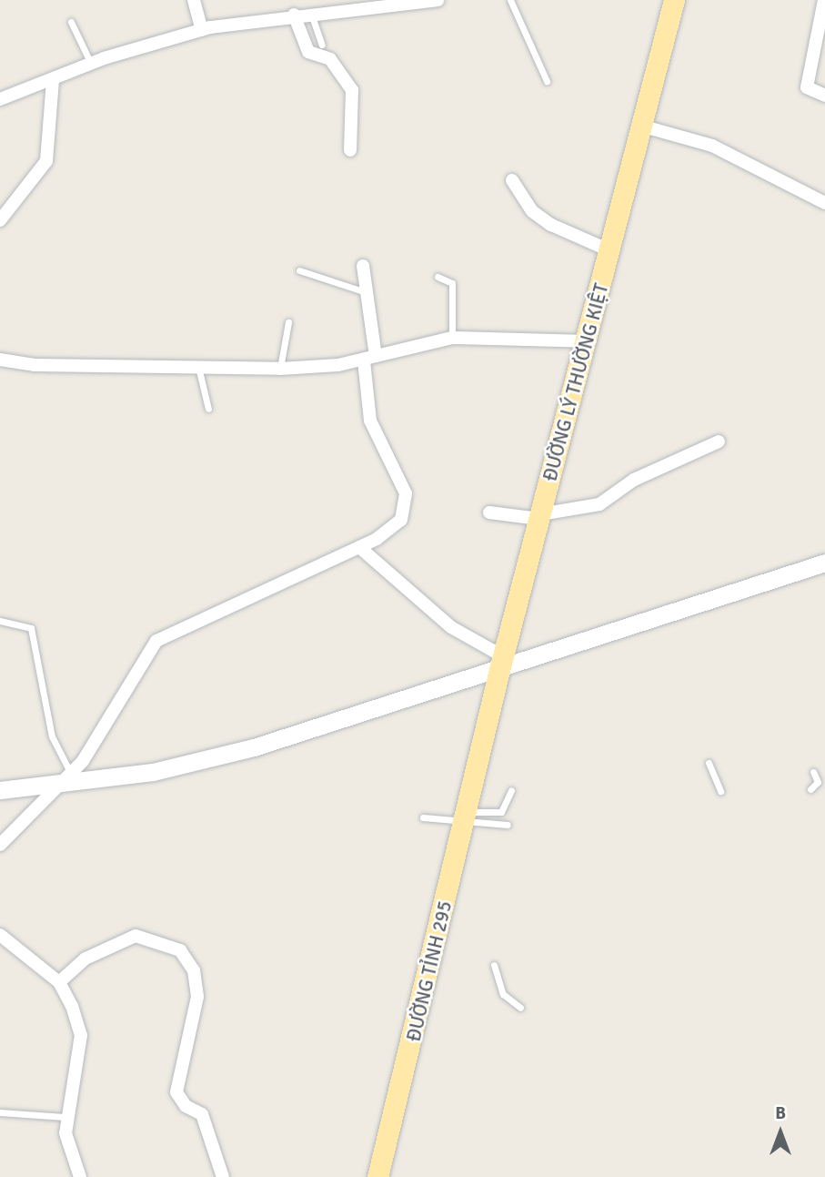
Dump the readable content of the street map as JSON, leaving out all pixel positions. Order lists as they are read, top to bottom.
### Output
{
  "streets": {
    "main road": ["ĐƯỜNG LÝ THƯỜNG KIỆT", "ĐƯỜNG TỈNH 295"]
  },
  "crossings": [
    ["ĐƯỜNG LÝ THƯỜNG KIỆT", "ĐƯỜNG TỈNH 295"]
  ],
  "north": "top"
}
